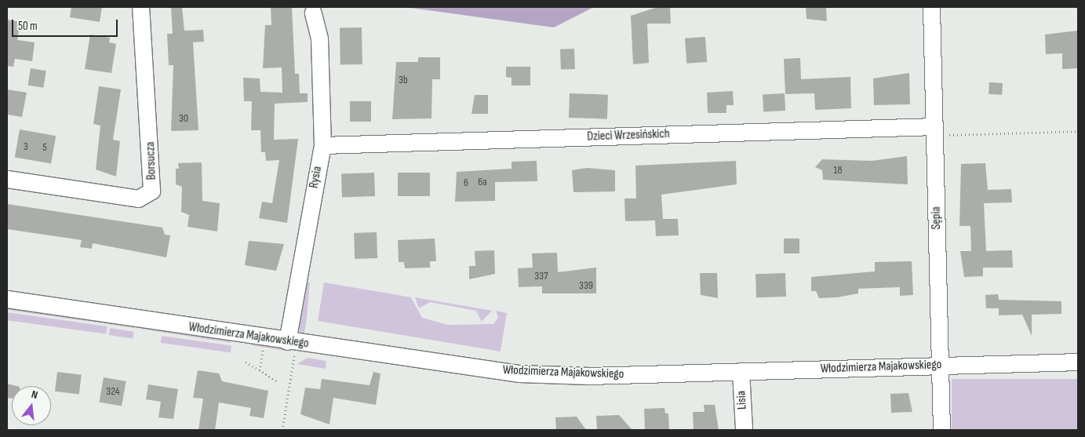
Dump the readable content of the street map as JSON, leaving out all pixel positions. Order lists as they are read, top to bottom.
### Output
{
  "streets": {
    "street": [
      "Dzieci Wrzesińskich",
      "Borsucza",
      "Rysia",
      "Sępia",
      "Włodzimierza Majakowskiego",
      "Lisia"
    ]
  },
  "crossings": [
    ["Dzieci Wrzesińskich", "Rysia"],
    ["Dzieci Wrzesińskich", "Sępia"],
    ["Rysia", "Włodzimierza Majakowskiego"],
    ["Sępia", "Włodzimierza Majakowskiego"],
    ["Włodzimierza Majakowskiego", "Lisia"]
  ],
  "house_numbers": [
    "3b",
    "30",
    "3",
    "5",
    "18",
    "6a",
    "6",
    "337",
    "339",
    "324"
  ],
  "scale_bar": "50 m",
  "north": "top"
}
